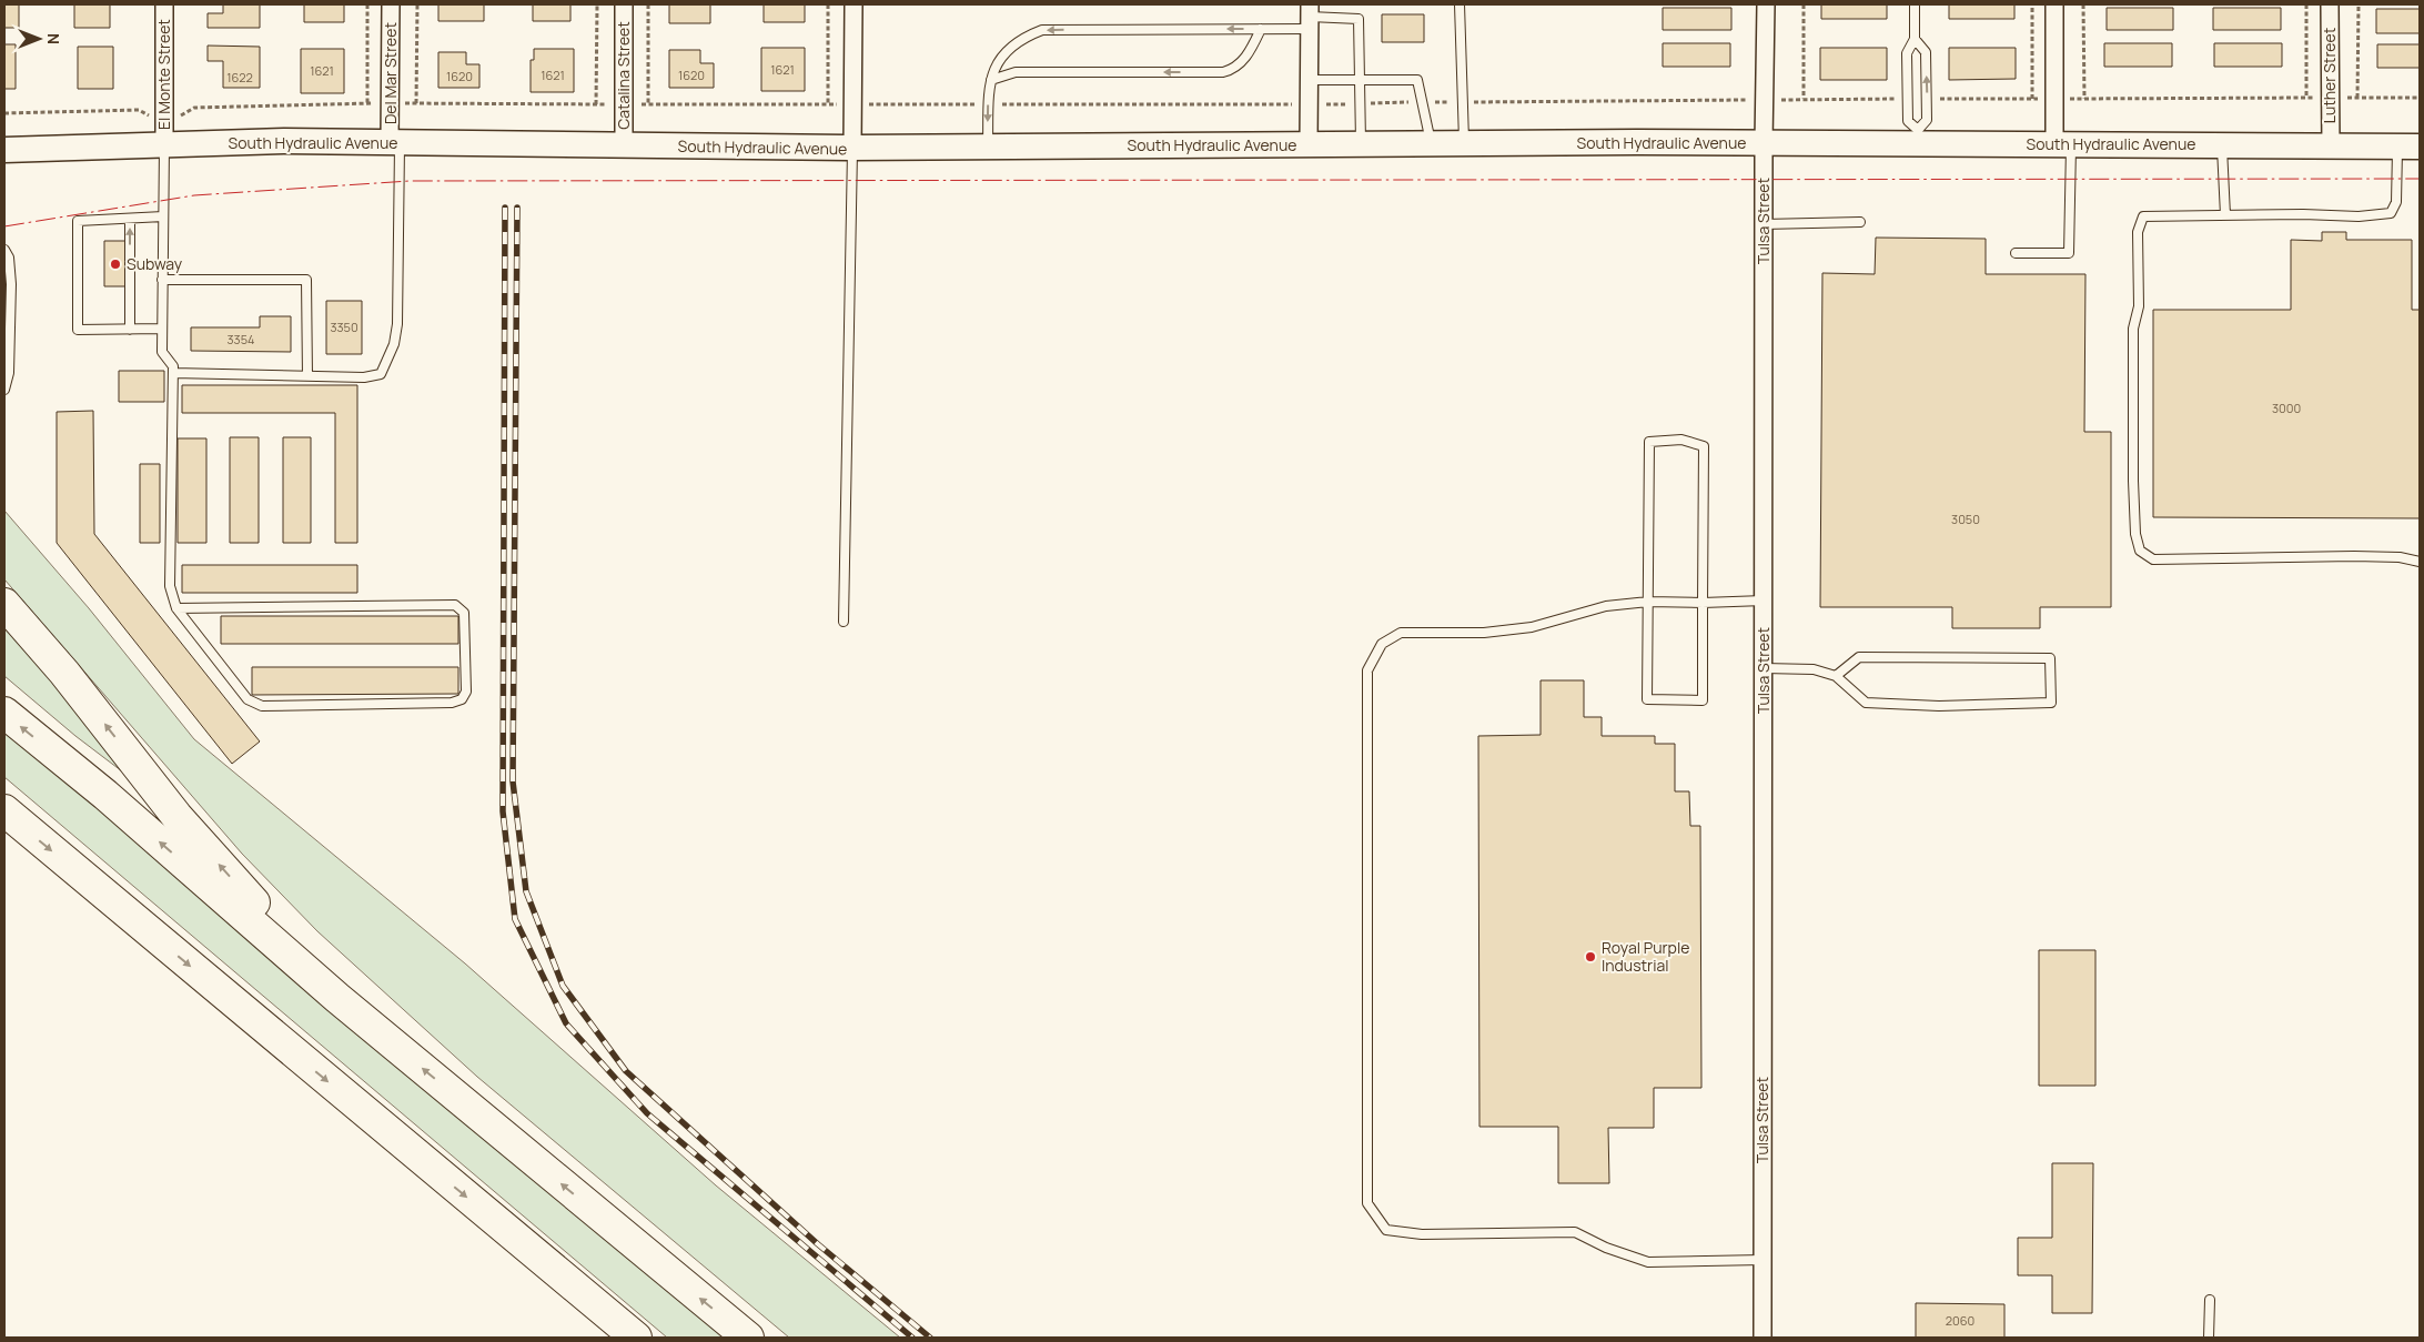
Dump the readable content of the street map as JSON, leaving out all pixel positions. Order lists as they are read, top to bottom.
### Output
{
  "streets": {
    "street": [
      "Del Mar Street",
      "El Monte Street",
      "Catalina Street",
      "Luther Street",
      "South Hydraulic Avenue",
      "Tulsa Street"
    ]
  },
  "crossings": [
    ["Del Mar Street", "South Hydraulic Avenue"],
    ["El Monte Street", "South Hydraulic Avenue"],
    ["Catalina Street", "South Hydraulic Avenue"],
    ["Luther Street", "South Hydraulic Avenue"],
    ["South Hydraulic Avenue", "Tulsa Street"]
  ],
  "places": ["Subway", "Royal Purple Industrial"],
  "house_numbers": [
    "1621",
    "1621",
    "1621",
    "1620",
    "1620",
    "1622",
    "3350",
    "3354",
    "3000",
    "3050",
    "2060"
  ],
  "north": "right"
}
